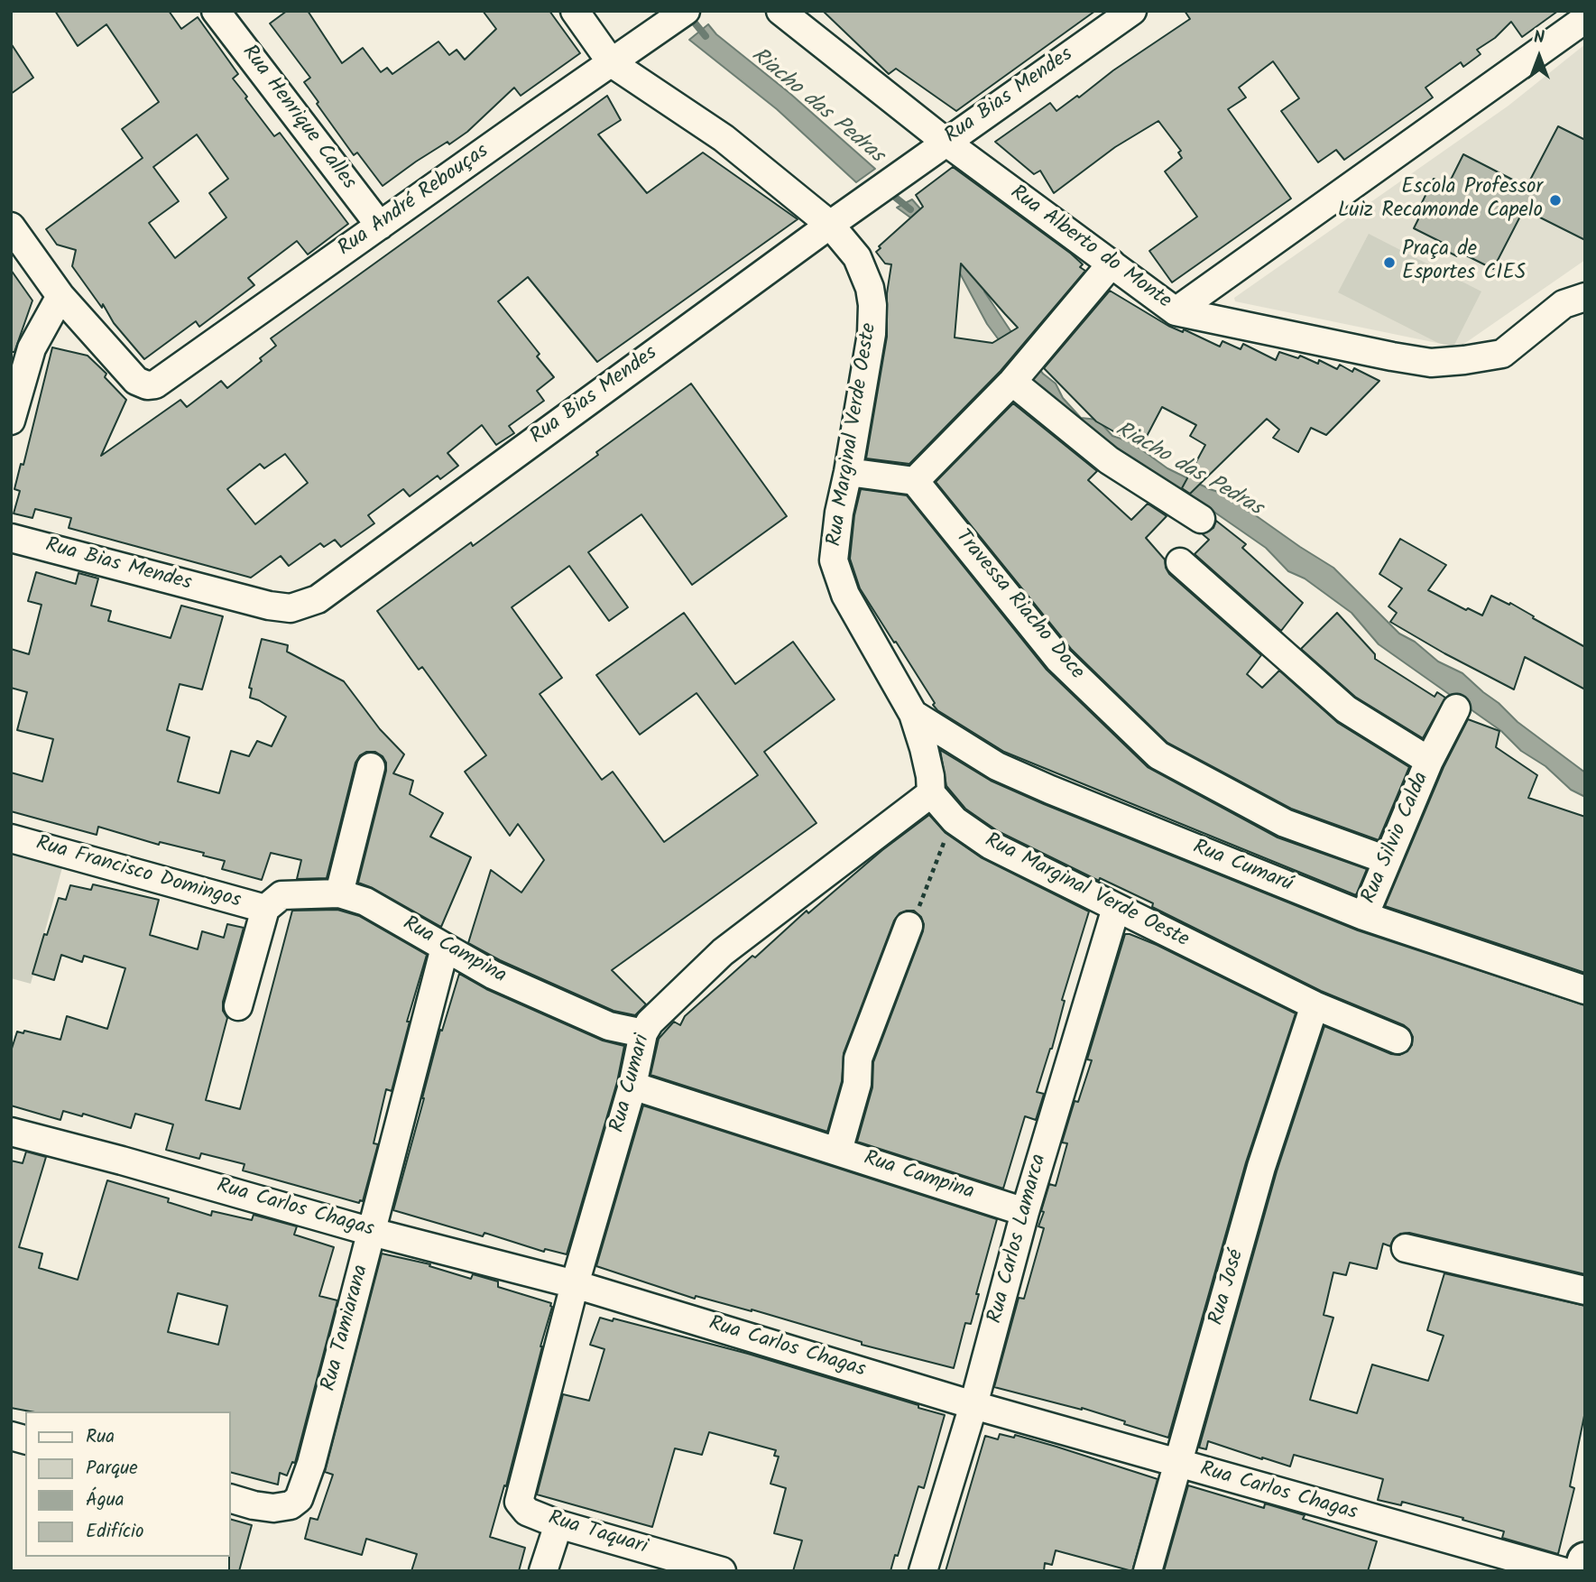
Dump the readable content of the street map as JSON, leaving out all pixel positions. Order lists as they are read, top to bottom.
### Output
{
  "streets": {
    "street": [
      "Rua Bias Mendes",
      "Rua Henrique Calles",
      "Rua André Rebouças",
      "Rua Alberto do Monte",
      "Rua Marginal Verde Oeste",
      "Travessa Riacho Doce",
      "Rua Silvio Calda",
      "Rua Cumarú",
      "Rua Francisco Domingos",
      "Rua Campina",
      "Rua Cumari",
      "Rua Carlos Chagas",
      "Rua Carlos Lamarca",
      "Rua José",
      "Rua Tamiarana",
      "Rua Taquari"
    ]
  },
  "crossings": [
    ["Rua Bias Mendes", "Rua Alberto do Monte"],
    ["Rua Bias Mendes", "Rua Marginal Verde Oeste"],
    ["Rua Henrique Calles", "Rua André Rebouças"],
    ["Rua André Rebouças", "Rua Marginal Verde Oeste"],
    ["Rua Marginal Verde Oeste", "Rua Cumarú"],
    ["Rua Marginal Verde Oeste", "Rua Cumari"],
    ["Rua Marginal Verde Oeste", "Rua Carlos Lamarca"],
    ["Rua Marginal Verde Oeste", "Rua José"],
    ["Travessa Riacho Doce", "Rua Silvio Calda"],
    ["Rua Silvio Calda", "Rua Cumarú"],
    ["Rua Francisco Domingos", "Rua Campina"],
    ["Rua Campina", "Rua Cumari"],
    ["Rua Campina", "Rua Carlos Lamarca"],
    ["Rua Campina", "Rua Tamiarana"],
    ["Rua Cumari", "Rua Carlos Chagas"],
    ["Rua Cumari", "Rua Taquari"],
    ["Rua Carlos Chagas", "Rua Carlos Lamarca"],
    ["Rua Carlos Chagas", "Rua José"],
    ["Rua Carlos Chagas", "Rua Tamiarana"]
  ],
  "water": ["Riacho das Pedras"],
  "places": ["Escola Professor Luiz Recamonde Capelo", "Praça de Esportes CIES"],
  "legend": [
    "Rua",
    "Parque",
    "Água",
    "Edifício"
  ],
  "north": "top"
}
